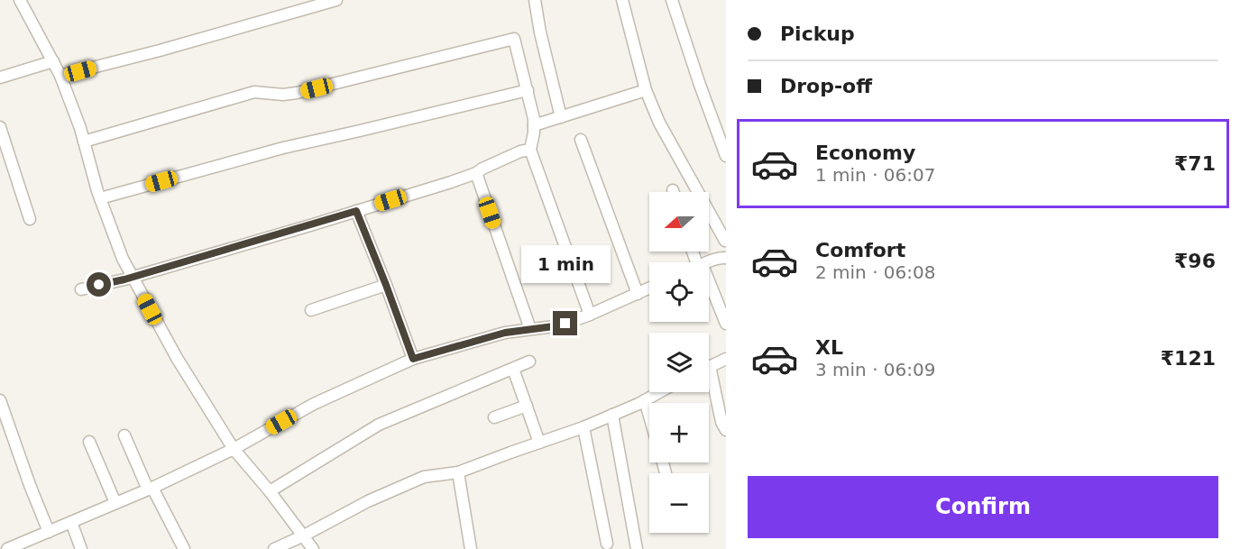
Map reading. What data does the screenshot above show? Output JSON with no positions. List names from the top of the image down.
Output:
{
  "north": "left",
  "page": {
    "banner": ["Pickup", "Drop-off"],
    "list": [
      {
        "name": "Economy",
        "note": "1 min · 06:07",
        "value": "₹71"
      },
      {
        "name": "Comfort",
        "note": "2 min · 06:08",
        "value": "₹96"
      },
      {
        "name": "XL",
        "note": "3 min · 06:09",
        "value": "₹121"
      }
    ],
    "map_buttons": ["+", "−"],
    "bubble": "1 min",
    "buttons": "Confirm"
  }
}
